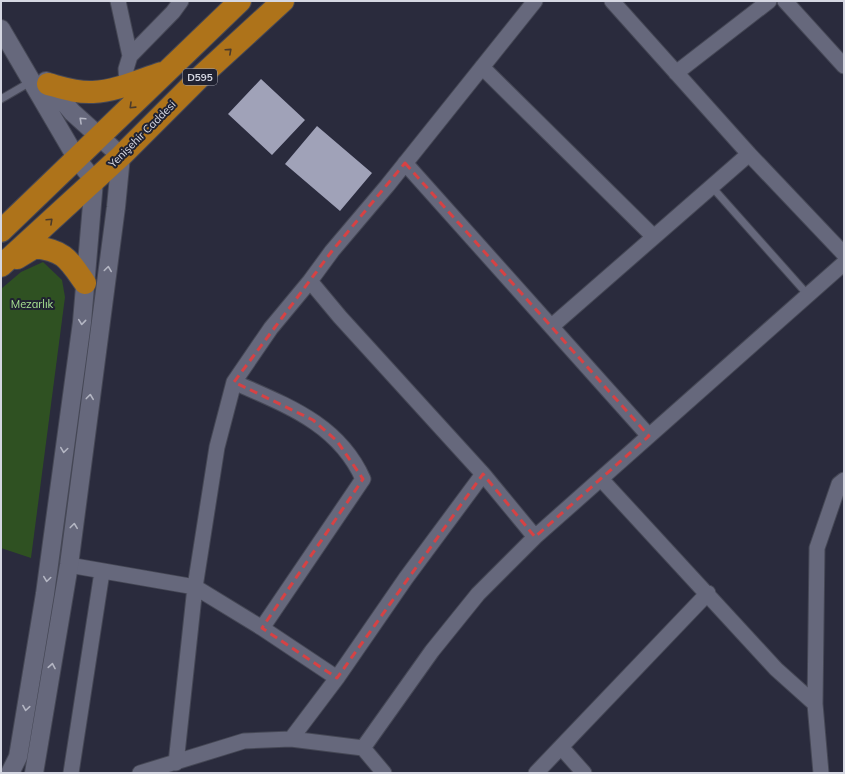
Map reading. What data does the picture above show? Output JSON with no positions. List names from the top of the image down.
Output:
{
  "streets": {
    "highway": ["D595", "Yenişehir Caddesi"]
  },
  "parks": ["Mezarlık"]
}
